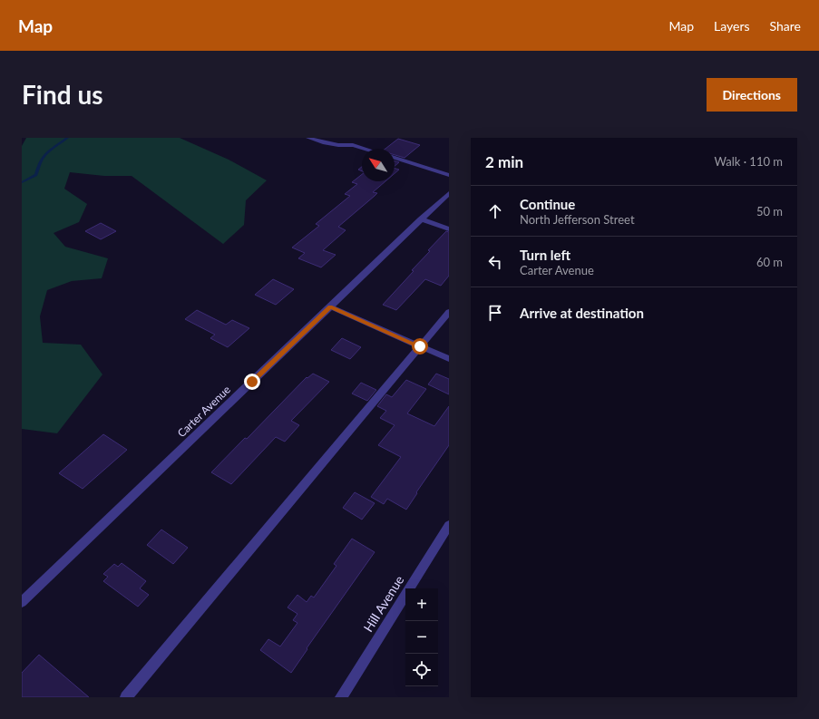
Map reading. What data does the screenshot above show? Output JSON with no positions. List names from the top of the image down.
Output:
{
  "streets": {
    "street": ["Carter Avenue", "Hill Avenue"]
  },
  "north": "top left",
  "page": {
    "header": "Map",
    "nav": ["Map", "Layers", "Share"],
    "buttons": "Directions",
    "title": "Find us",
    "heading": ["2 min", "Walk · 110 m"],
    "list": [
      ["Continue", "North Jefferson Street", "50 m"],
      ["Turn left", "Carter Avenue", "60 m"],
      "Arrive at destination"
    ],
    "map_buttons": ["+", "−"]
  }
}
